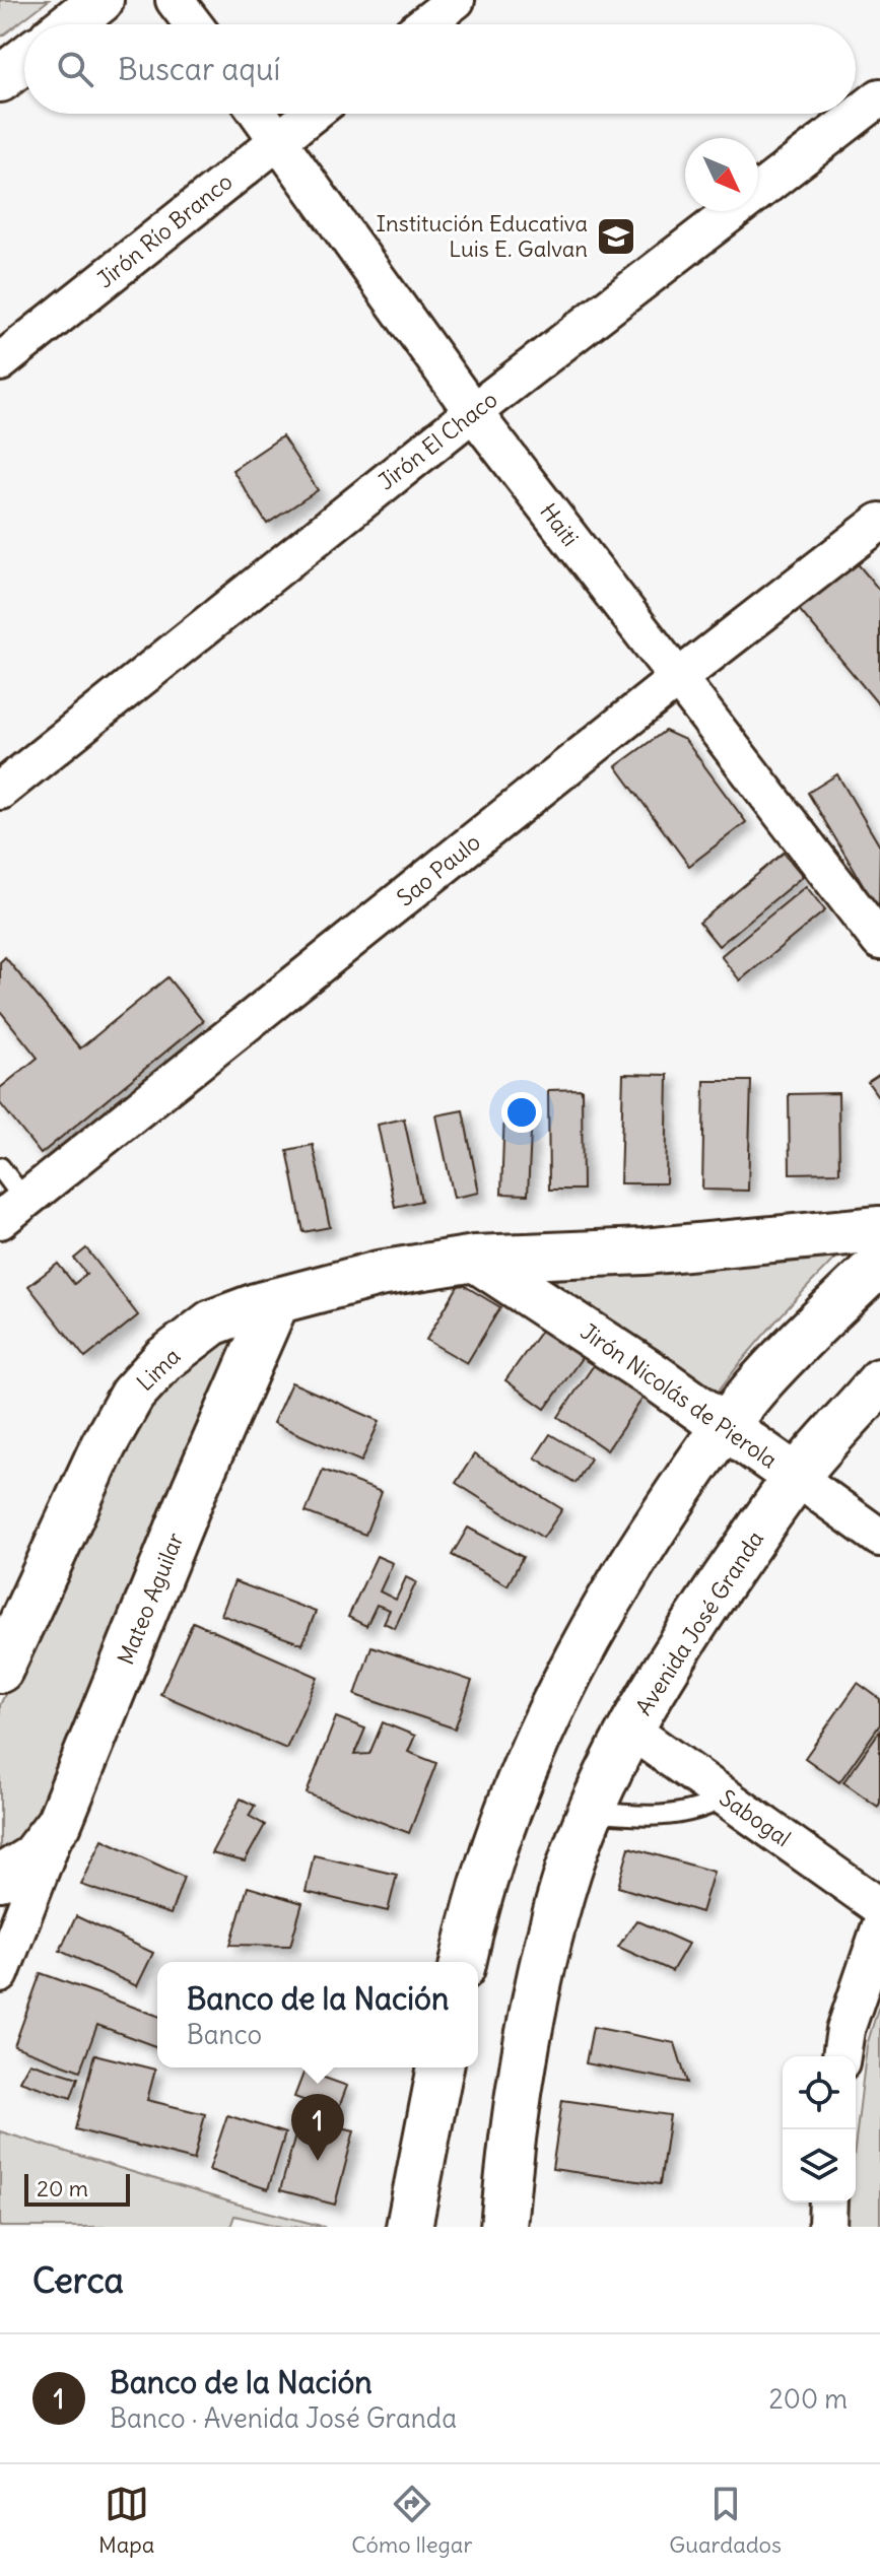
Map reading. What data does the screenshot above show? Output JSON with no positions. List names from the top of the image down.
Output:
{
  "streets": {
    "main road": [
      "Lima",
      "Jirón Nicolás de Pierola",
      "Mateo Aguilar",
      "Avenida José Granda"
    ],
    "street": [
      "Jirón Río Branco",
      "Jirón El Chaco",
      "Haiti",
      "Sao Paulo",
      "Sabogal"
    ]
  },
  "crossings": [
    ["Jirón Río Branco", "Haiti"],
    ["Jirón El Chaco", "Haiti"],
    ["Haiti", "Sao Paulo"],
    ["Lima", "Jirón Nicolás de Pierola"],
    ["Lima", "Mateo Aguilar"],
    ["Jirón Nicolás de Pierola", "Avenida José Granda"],
    ["Avenida José Granda", "Sabogal"]
  ],
  "places": {
    "school or university": ["Institución Educativa Luis E. Galvan"]
  },
  "scale_bar": "20 m",
  "north": "bottom right",
  "page": {
    "search": "Buscar aquí",
    "popup": ["Banco de la Nación", "Banco"],
    "pins": "1",
    "scale": "20 m",
    "heading": "Cerca",
    "list": [
      {
        "mark": "1",
        "name": "Banco de la Nación",
        "note": "Banco · Avenida José Granda",
        "value": "200 m"
      }
    ],
    "nav": ["Mapa", "Cómo llegar", "Guardados"]
  }
}
